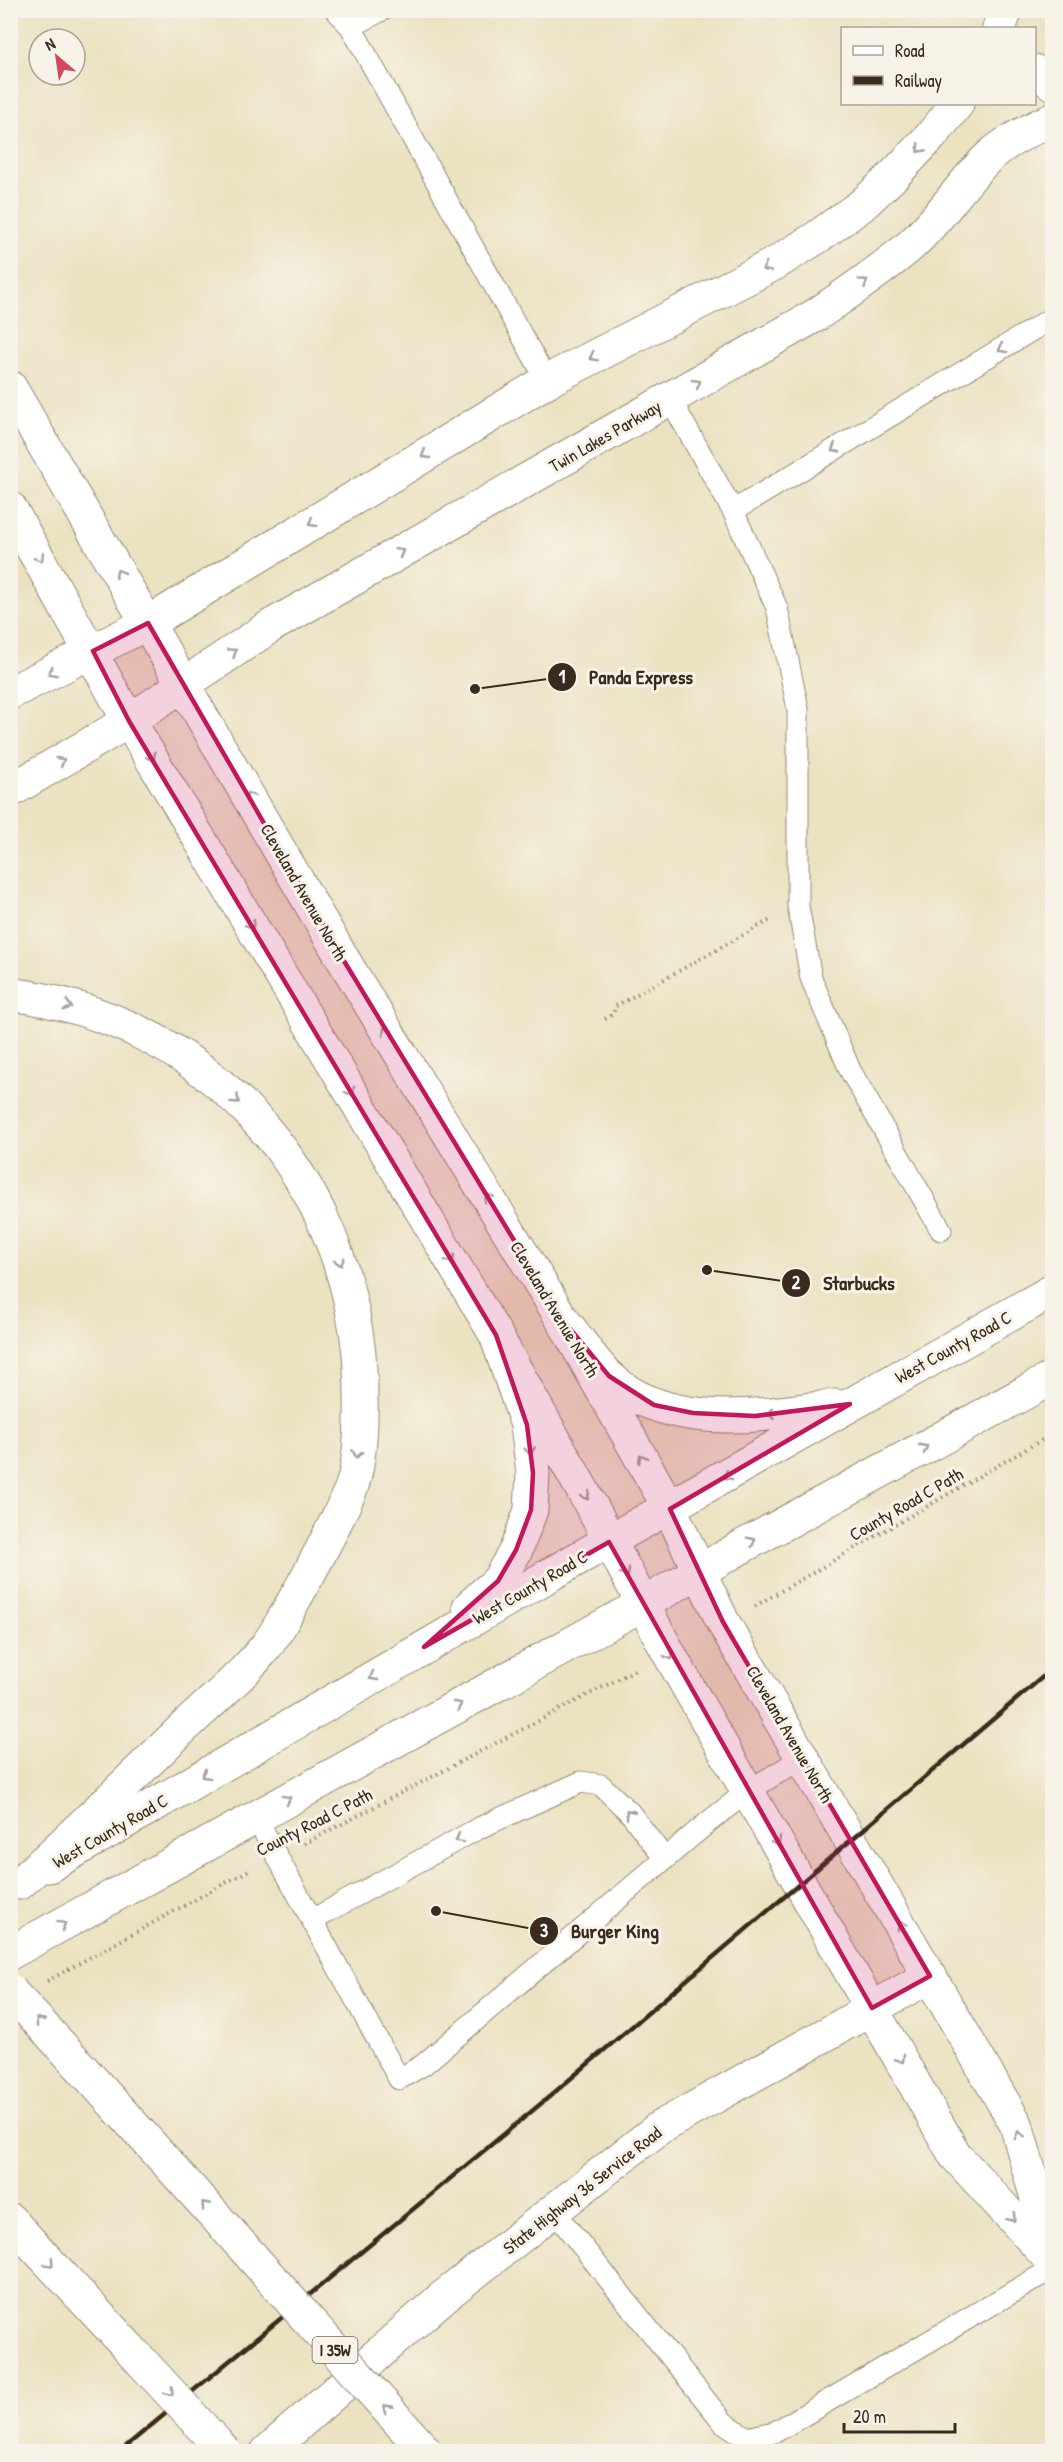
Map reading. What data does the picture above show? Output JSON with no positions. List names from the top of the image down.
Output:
{
  "streets": {
    "main road": [
      "Twin Lakes Parkway",
      "Cleveland Avenue North",
      "West County Road C",
      "State Highway 36 Service Road",
      "I 35W"
    ],
    "path": ["County Road C Path"]
  },
  "crossings": [
    ["Twin Lakes Parkway", "Cleveland Avenue North"],
    ["Cleveland Avenue North", "West County Road C"],
    ["Cleveland Avenue North", "State Highway 36 Service Road"],
    ["County Road C Path", "I 35W"]
  ],
  "places": ["Panda Express", "Starbucks", "Burger King"],
  "legend": ["Road", "Railway"],
  "scale_bar": "20 m",
  "north": "top left"
}
